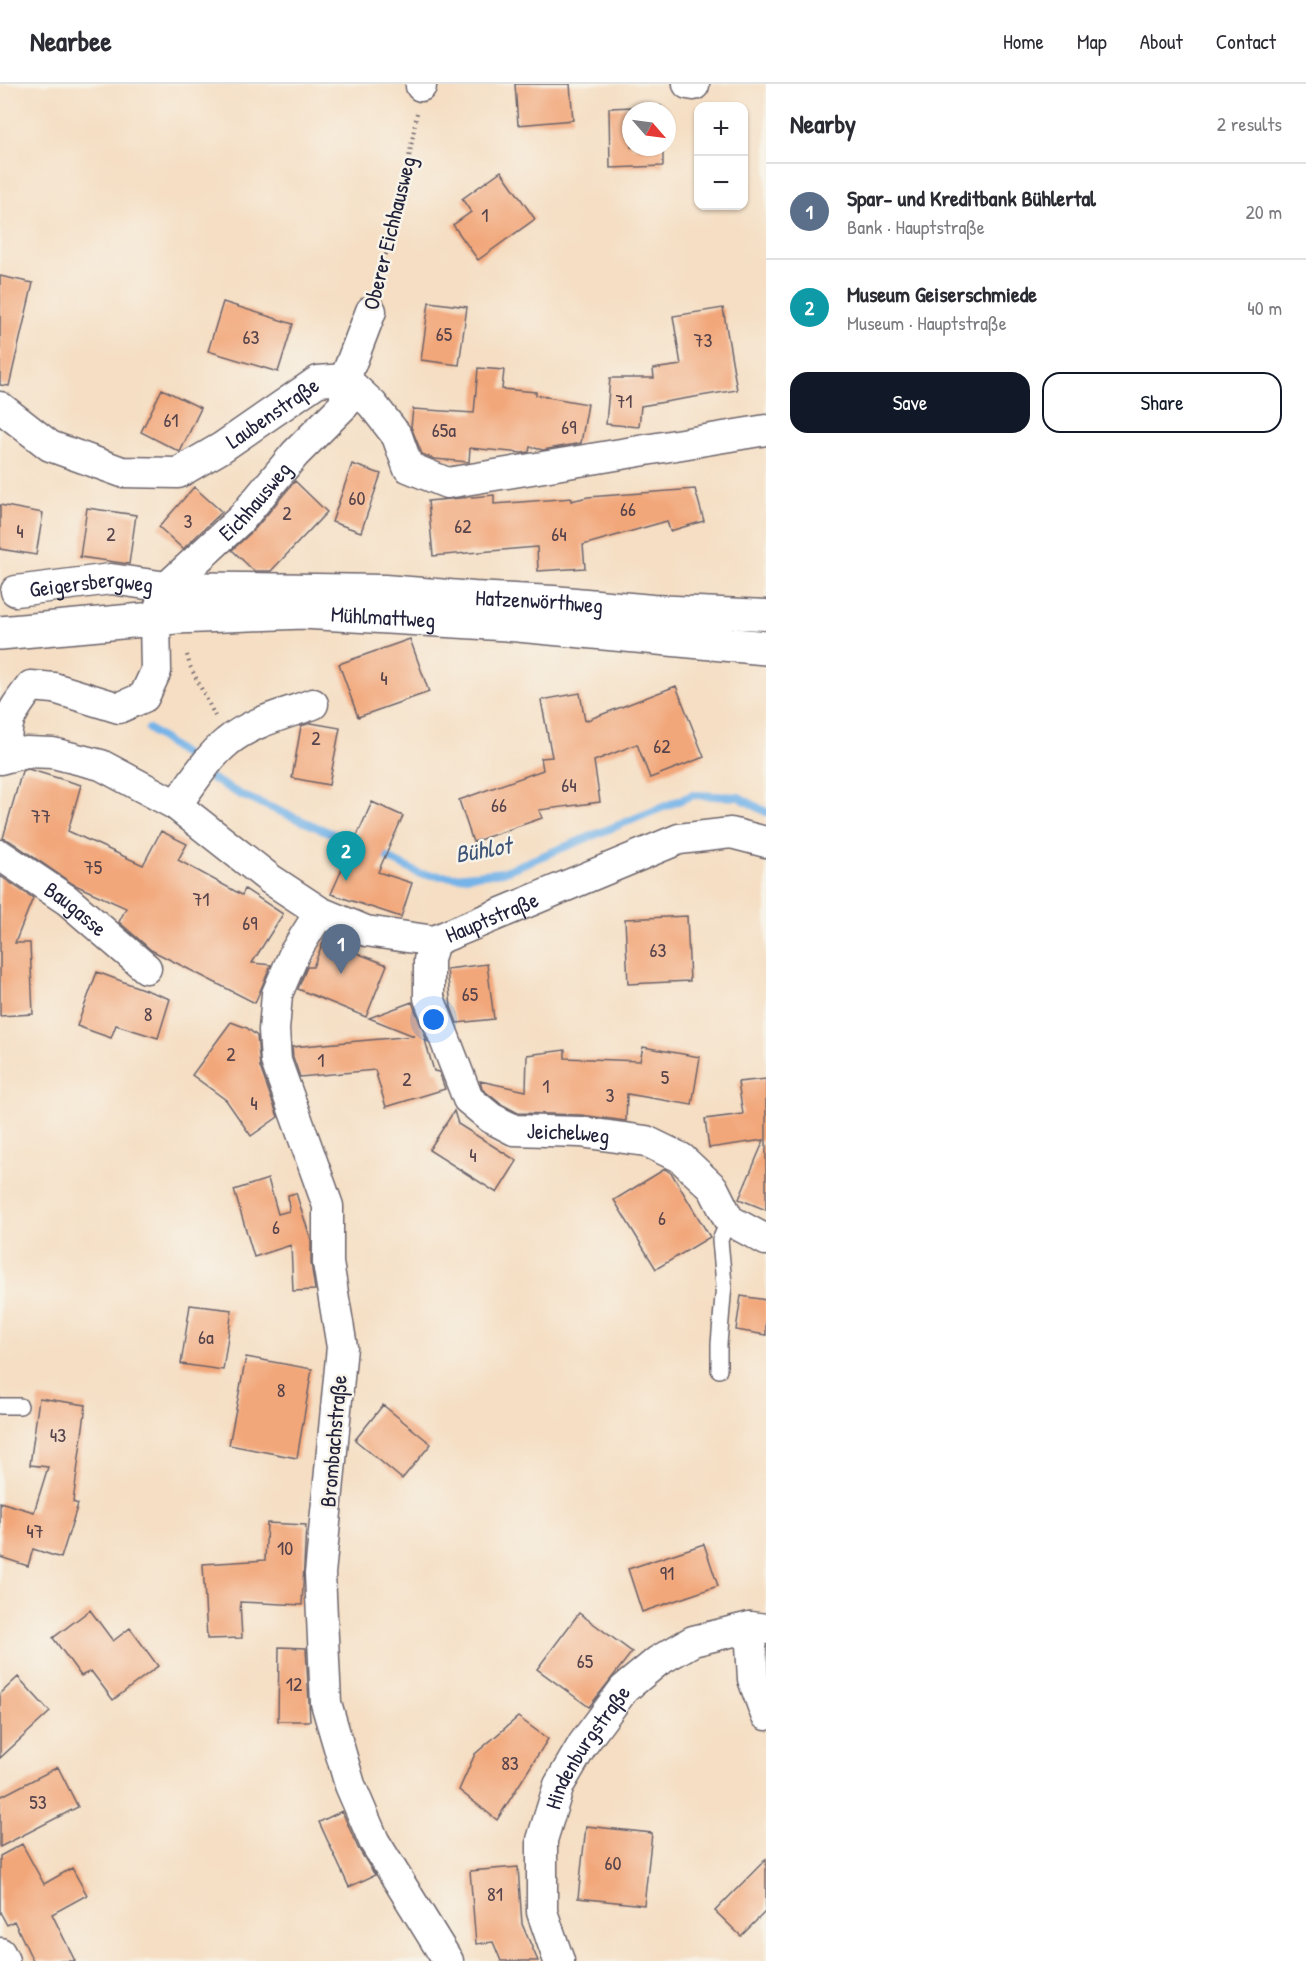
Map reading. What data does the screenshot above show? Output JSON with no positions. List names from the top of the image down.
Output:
{
  "streets": {
    "main road": ["Mühlmattweg"],
    "street": [
      "Oberer Eichhausweg",
      "Laubenstraße",
      "Eichhausweg",
      "Geigersbergweg",
      "Hatzenwörthweg",
      "Baugasse",
      "Hauptstraße",
      "Jeichelweg",
      "Brombachstraße",
      "Hindenburgstraße"
    ]
  },
  "crossings": [
    ["Oberer Eichhausweg", "Laubenstraße"],
    ["Oberer Eichhausweg", "Eichhausweg"],
    ["Laubenstraße", "Eichhausweg"],
    ["Eichhausweg", "Geigersbergweg"],
    ["Eichhausweg", "Hatzenwörthweg"],
    ["Eichhausweg", "Mühlmattweg"],
    ["Eichhausweg", "Hauptstraße"],
    ["Geigersbergweg", "Hatzenwörthweg"],
    ["Geigersbergweg", "Mühlmattweg"],
    ["Geigersbergweg", "Hauptstraße"],
    ["Hatzenwörthweg", "Mühlmattweg"],
    ["Hatzenwörthweg", "Hauptstraße"],
    ["Mühlmattweg", "Hauptstraße"],
    ["Hauptstraße", "Jeichelweg"],
    ["Hauptstraße", "Brombachstraße"]
  ],
  "water": ["Bühlot"],
  "house_numbers": [
    "1",
    "65",
    "63",
    "73",
    "71",
    "61",
    "69",
    "65a",
    "60",
    "66",
    "2",
    "3",
    "62",
    "4",
    "2",
    "64",
    "4",
    "2",
    "62",
    "64",
    "66",
    "77",
    "75",
    "71",
    "69",
    "63",
    "65",
    "8",
    "2",
    "1",
    "5",
    "2",
    "1",
    "3",
    "4",
    "4",
    "6",
    "6",
    "6a",
    "8",
    "43",
    "47",
    "10",
    "91",
    "65",
    "12",
    "83",
    "53",
    "60",
    "81"
  ],
  "north": "bottom right",
  "page": {
    "header": "Nearbee",
    "nav": [
      "Home",
      "Map",
      "About",
      "Contact"
    ],
    "heading": ["Nearby", "2 results"],
    "map_buttons": ["+", "−"],
    "list": [
      {
        "mark": "1",
        "name": "Spar- und Kreditbank Bühlertal",
        "note": "Bank · Hauptstraße",
        "value": "20 m"
      },
      {
        "mark": "2",
        "name": "Museum Geiserschmiede",
        "note": "Museum · Hauptstraße",
        "value": "40 m"
      }
    ],
    "buttons": ["Save", "Share"],
    "pins": ["2", "1"]
  }
}
